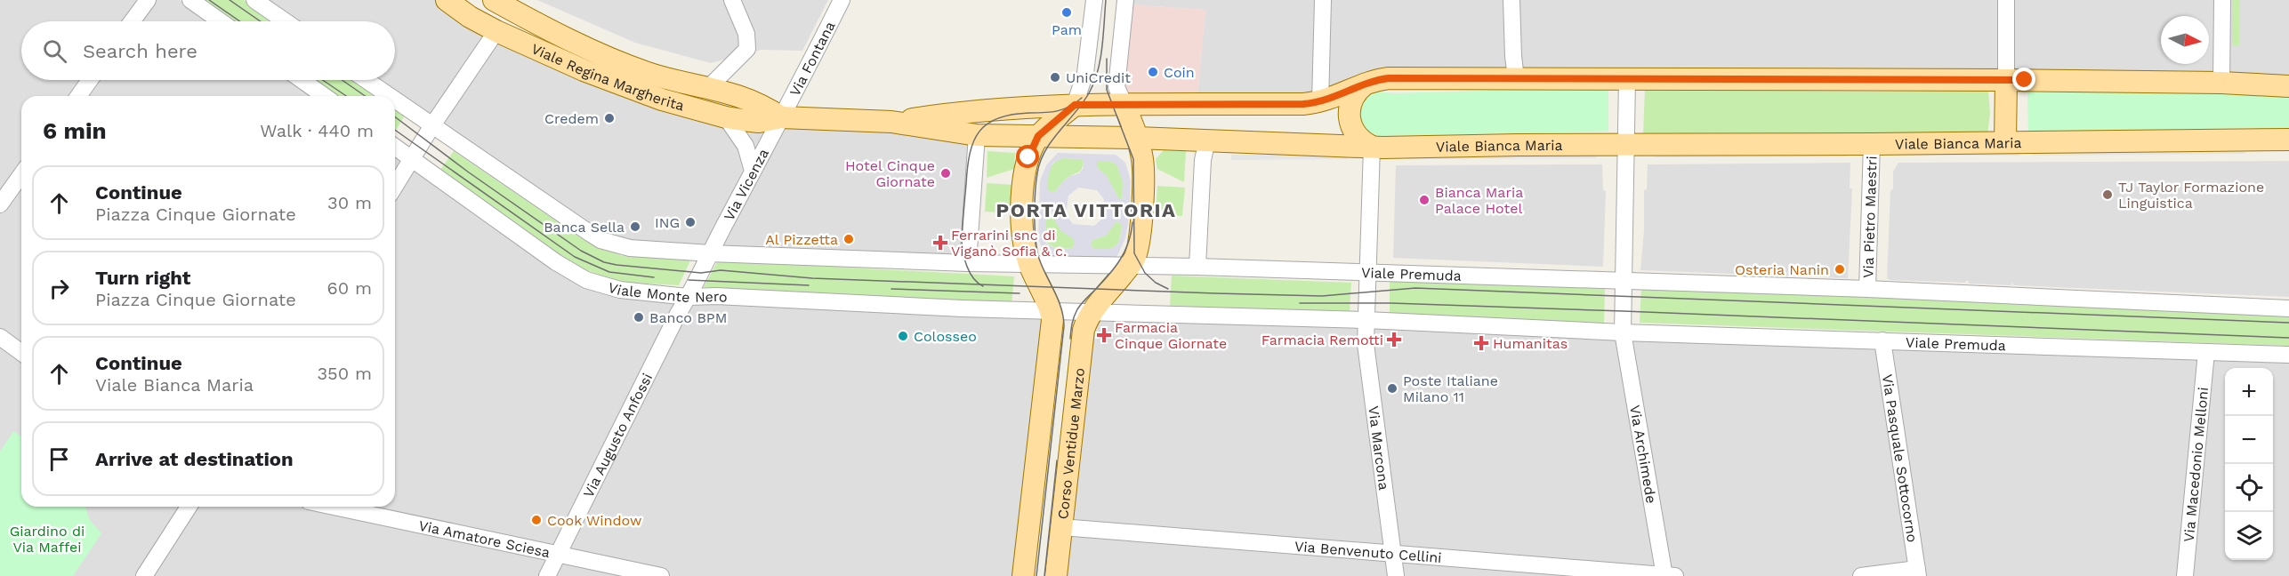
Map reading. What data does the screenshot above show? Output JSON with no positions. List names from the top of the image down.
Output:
{
  "streets": {
    "main road": ["Viale Regina Margherita", "Viale Bianca Maria", "Corso Ventidue Marzo"],
    "street": [
      "Via Fontana",
      "Via Vicenza",
      "Via Pietro Maestri",
      "Viale Premuda",
      "Viale Monte Nero",
      "Via Augusto Anfossi",
      "Via Marcona",
      "Via Archimede",
      "Via Pasquale Sottocorno",
      "Via Macedonio Melloni",
      "Via Amatore Sciesa",
      "Via Benvenuto Cellini"
    ]
  },
  "crossings": [
    ["Via Fontana", "Viale Regina Margherita"],
    ["Via Fontana", "Via Vicenza"],
    ["Viale Regina Margherita", "Viale Bianca Maria"],
    ["Viale Regina Margherita", "Via Vicenza"],
    ["Viale Bianca Maria", "Via Pietro Maestri"],
    ["Viale Bianca Maria", "Corso Ventidue Marzo"],
    ["Viale Bianca Maria", "Via Marcona"],
    ["Via Vicenza", "Viale Monte Nero"],
    ["Via Vicenza", "Via Augusto Anfossi"],
    ["Via Pietro Maestri", "Viale Premuda"],
    ["Viale Premuda", "Viale Monte Nero"],
    ["Viale Premuda", "Corso Ventidue Marzo"],
    ["Viale Premuda", "Via Marcona"],
    ["Viale Premuda", "Via Archimede"],
    ["Viale Premuda", "Via Pasquale Sottocorno"],
    ["Viale Premuda", "Via Macedonio Melloni"],
    ["Viale Monte Nero", "Via Augusto Anfossi"],
    ["Viale Monte Nero", "Corso Ventidue Marzo"],
    ["Via Augusto Anfossi", "Via Amatore Sciesa"],
    ["Corso Ventidue Marzo", "Via Benvenuto Cellini"],
    ["Via Marcona", "Via Benvenuto Cellini"],
    ["Via Archimede", "Via Benvenuto Cellini"]
  ],
  "districts": ["PORTA VITTORIA"],
  "parks": ["Giardino di Via Maffei"],
  "places": {
    "other": [
      "Pam",
      "Coin",
      "UniCredit",
      "Credem",
      "Hotel Cinque Giornate",
      "TJ Taylor Formazione Linguistica",
      "Bianca Maria Palace Hotel",
      "ING",
      "Banca Sella",
      "Al Pizzetta",
      "Osteria Nanin",
      "Banco BPM",
      "Colosseo",
      "Poste Italiane Milano 11",
      "Cook Window"
    ],
    "health": [
      "Ferrarini snc di Viganò Sofia & c.",
      "Farmacia Cinque Giornate",
      "Farmacia Remotti",
      "Humanitas"
    ]
  },
  "north": "right",
  "page": {
    "search": "Search here",
    "heading": ["6 min", "Walk · 440 m"],
    "list": [
      ["Continue", "Piazza Cinque Giornate", "30 m"],
      ["Turn right", "Piazza Cinque Giornate", "60 m"],
      ["Continue", "Viale Bianca Maria", "350 m"],
      "Arrive at destination"
    ],
    "map_buttons": ["+", "−"]
  }
}
